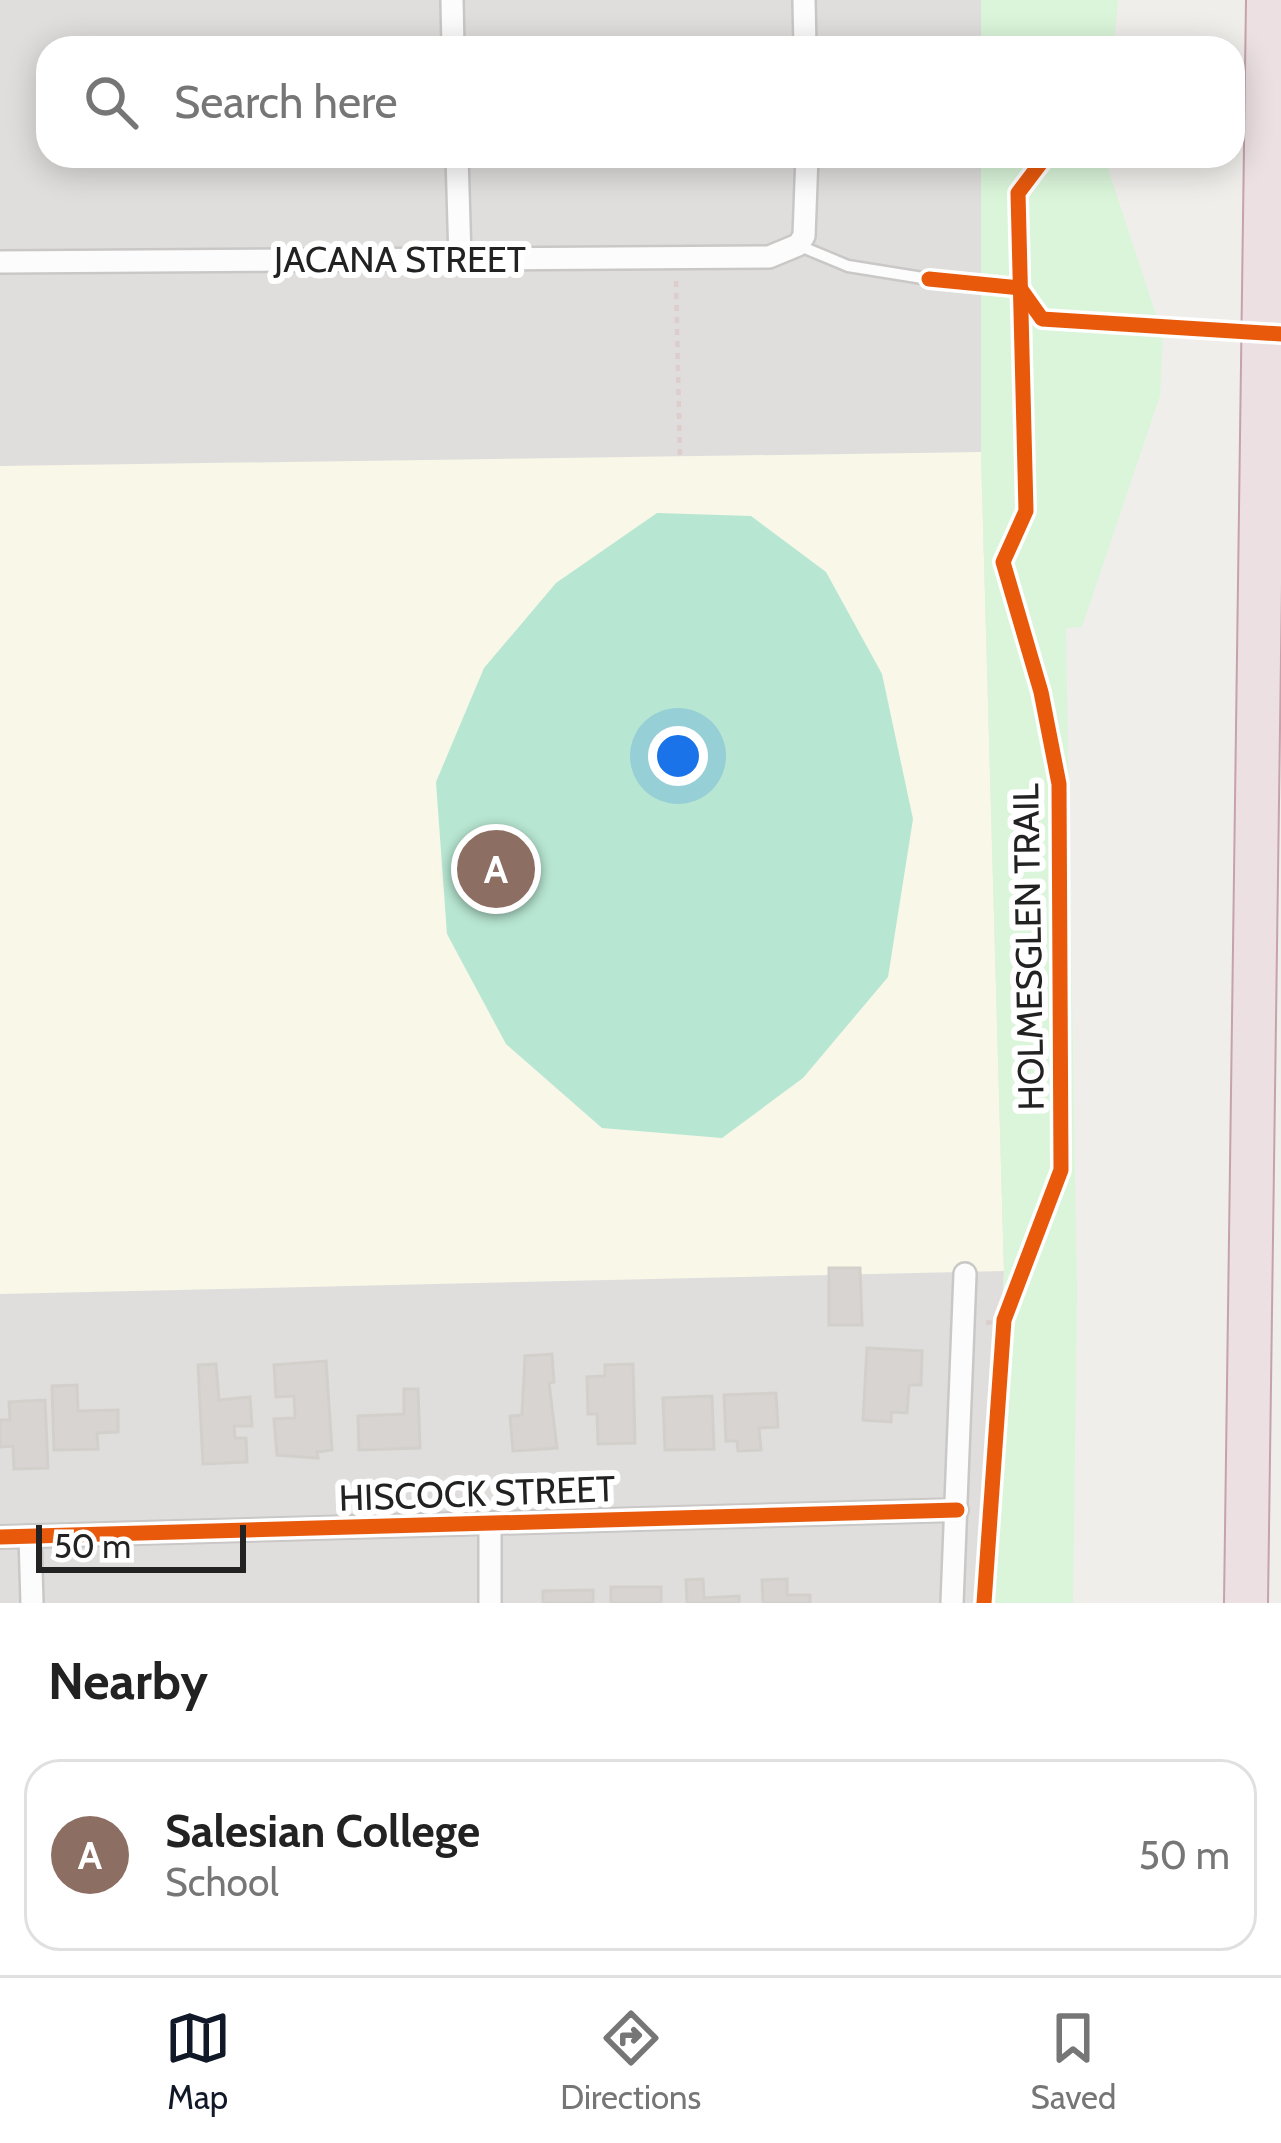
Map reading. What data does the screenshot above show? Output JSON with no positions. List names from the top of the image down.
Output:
{
  "streets": {
    "street": ["JACANA STREET", "HISCOCK STREET"],
    "cycle path": ["HOLMESGLEN TRAIL"]
  },
  "scale_bar": "50 m",
  "page": {
    "search": "Search here",
    "pins": "A",
    "scale": "50 m",
    "heading": "Nearby",
    "list": [
      {
        "mark": "A",
        "name": "Salesian College",
        "note": "School",
        "value": "50 m"
      }
    ],
    "nav": ["Map", "Directions", "Saved"]
  }
}
